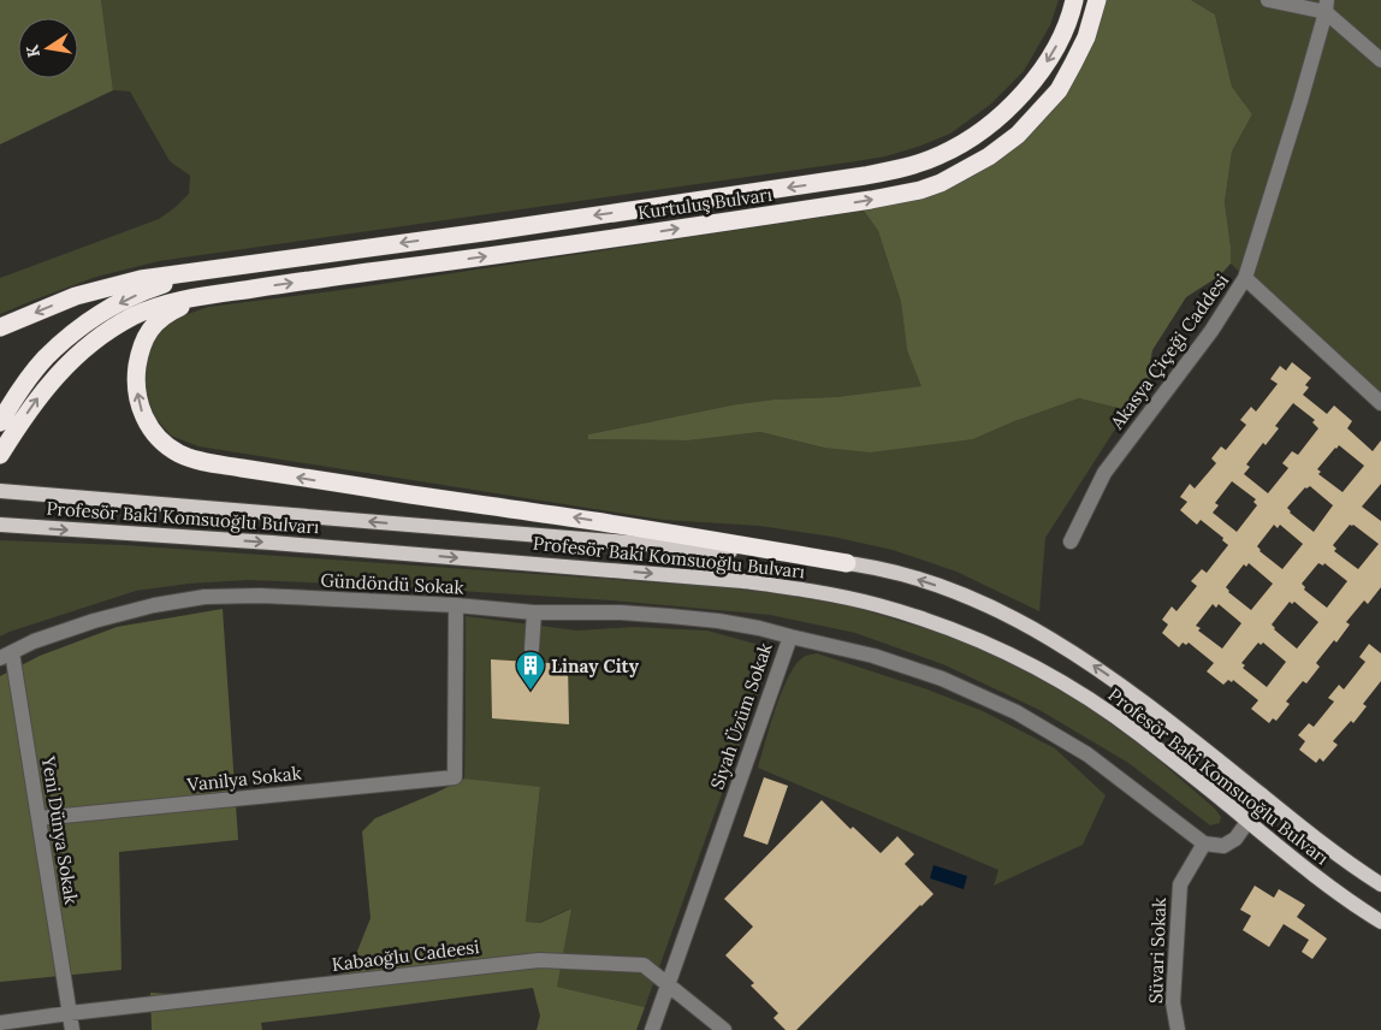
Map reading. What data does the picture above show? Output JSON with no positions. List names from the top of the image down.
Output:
{
  "streets": {
    "highway": ["Kurtuluş Bulvarı"],
    "main road": ["Profesör Baki Komsuoğlu Bulvarı"],
    "street": [
      "Akasya Çiçeği Caddesi",
      "Gündöndü Sokak",
      "Siyah Üzüm Sokak",
      "Vanilya Sokak",
      "Yeni Dünya Sokak",
      "Süvari Sokak",
      "Kabaoğlu Cadeesi"
    ]
  },
  "crossings": [
    ["Gündöndü Sokak", "Siyah Üzüm Sokak"],
    ["Gündöndü Sokak", "Vanilya Sokak"],
    ["Gündöndü Sokak", "Yeni Dünya Sokak"],
    ["Siyah Üzüm Sokak", "Süvari Sokak"],
    ["Siyah Üzüm Sokak", "Kabaoğlu Cadeesi"],
    ["Vanilya Sokak", "Yeni Dünya Sokak"],
    ["Yeni Dünya Sokak", "Kabaoğlu Cadeesi"]
  ],
  "places": {
    "building": ["Linay City"]
  },
  "north": "left"
}
